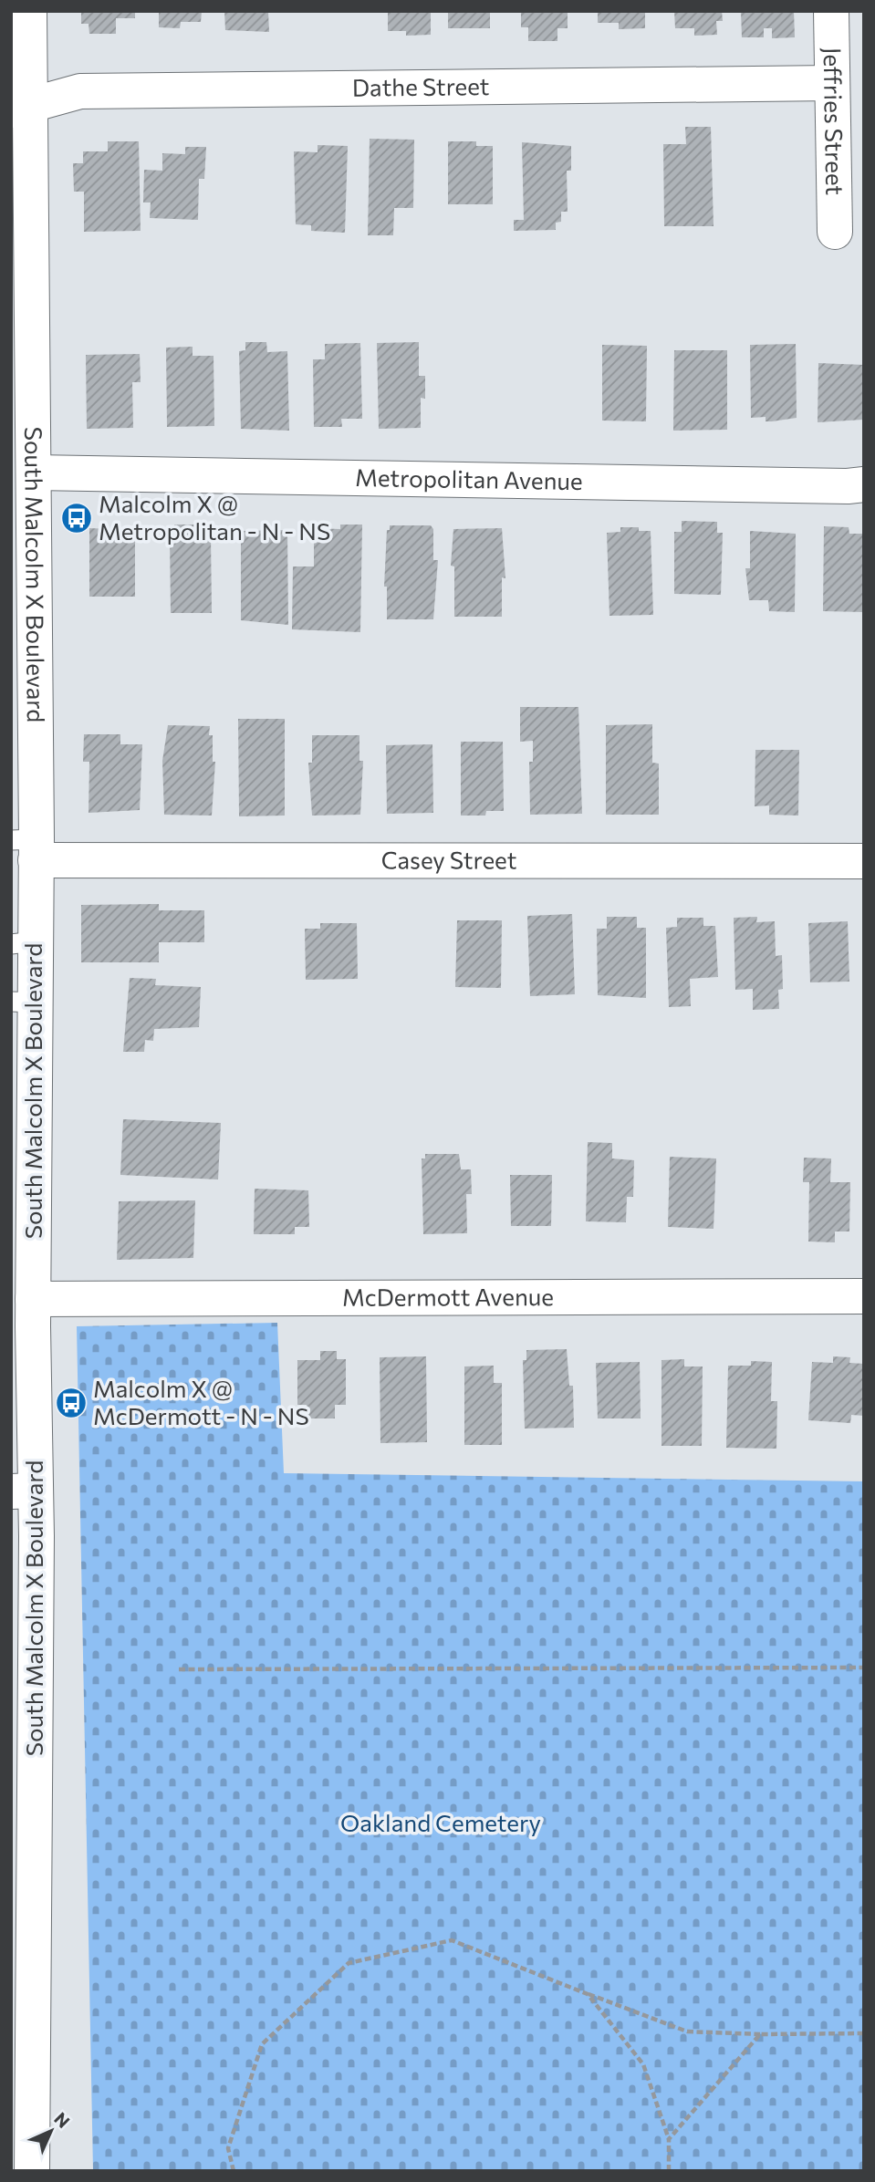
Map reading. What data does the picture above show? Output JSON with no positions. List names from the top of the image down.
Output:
{
  "streets": {
    "street": [
      "Dathe Street",
      "Jeffries Street",
      "Metropolitan Avenue",
      "South Malcolm X Boulevard",
      "Casey Street",
      "McDermott Avenue"
    ]
  },
  "crossings": [
    ["Dathe Street", "Jeffries Street"],
    ["Dathe Street", "South Malcolm X Boulevard"],
    ["Metropolitan Avenue", "South Malcolm X Boulevard"],
    ["South Malcolm X Boulevard", "Casey Street"],
    ["South Malcolm X Boulevard", "McDermott Avenue"]
  ],
  "parks": ["Oakland Cemetery"],
  "places": {
    "bus stop": ["Malcolm X @ Metropolitan - N - NS", "Malcolm X @ McDermott - N - NS"]
  },
  "north": "top right"
}
